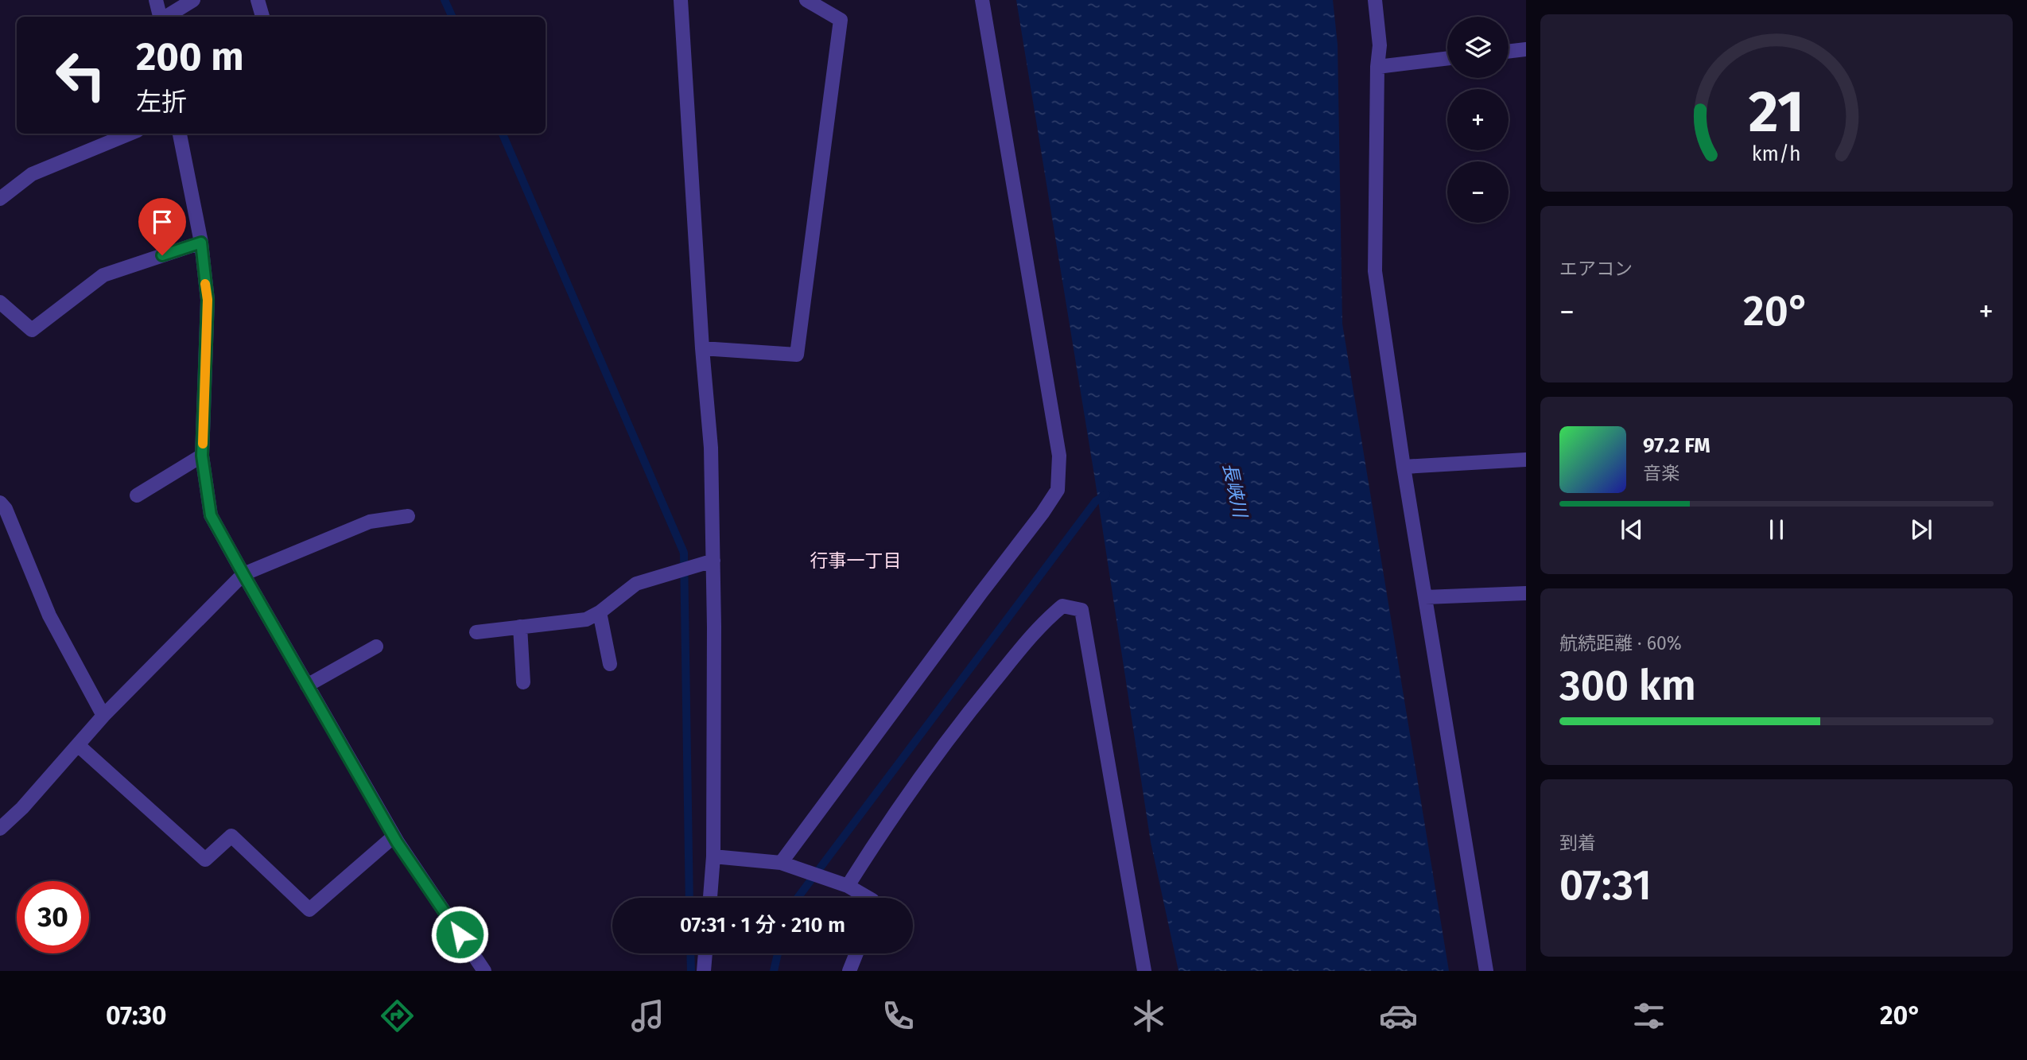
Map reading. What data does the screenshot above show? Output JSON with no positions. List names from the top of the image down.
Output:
{
  "districts": ["行事一丁目"],
  "water": ["長峡川"],
  "page": {
    "map_buttons": ["+", "−"],
    "turn": ["200 m", "左折"],
    "tile": [
      "エアコン",
      ["航続距離 · 60%", "300 km"],
      ["到着", "07:31"]
    ],
    "heat": ["−", "20°", "+"],
    "song": ["97.2 FM", "音楽"],
    "limit": "30",
    "trip": "07:31 · 1 分 · 210 m",
    "tabs": ["07:30", "20°"],
    "gauge": ["21", "km/h"]
  }
}
